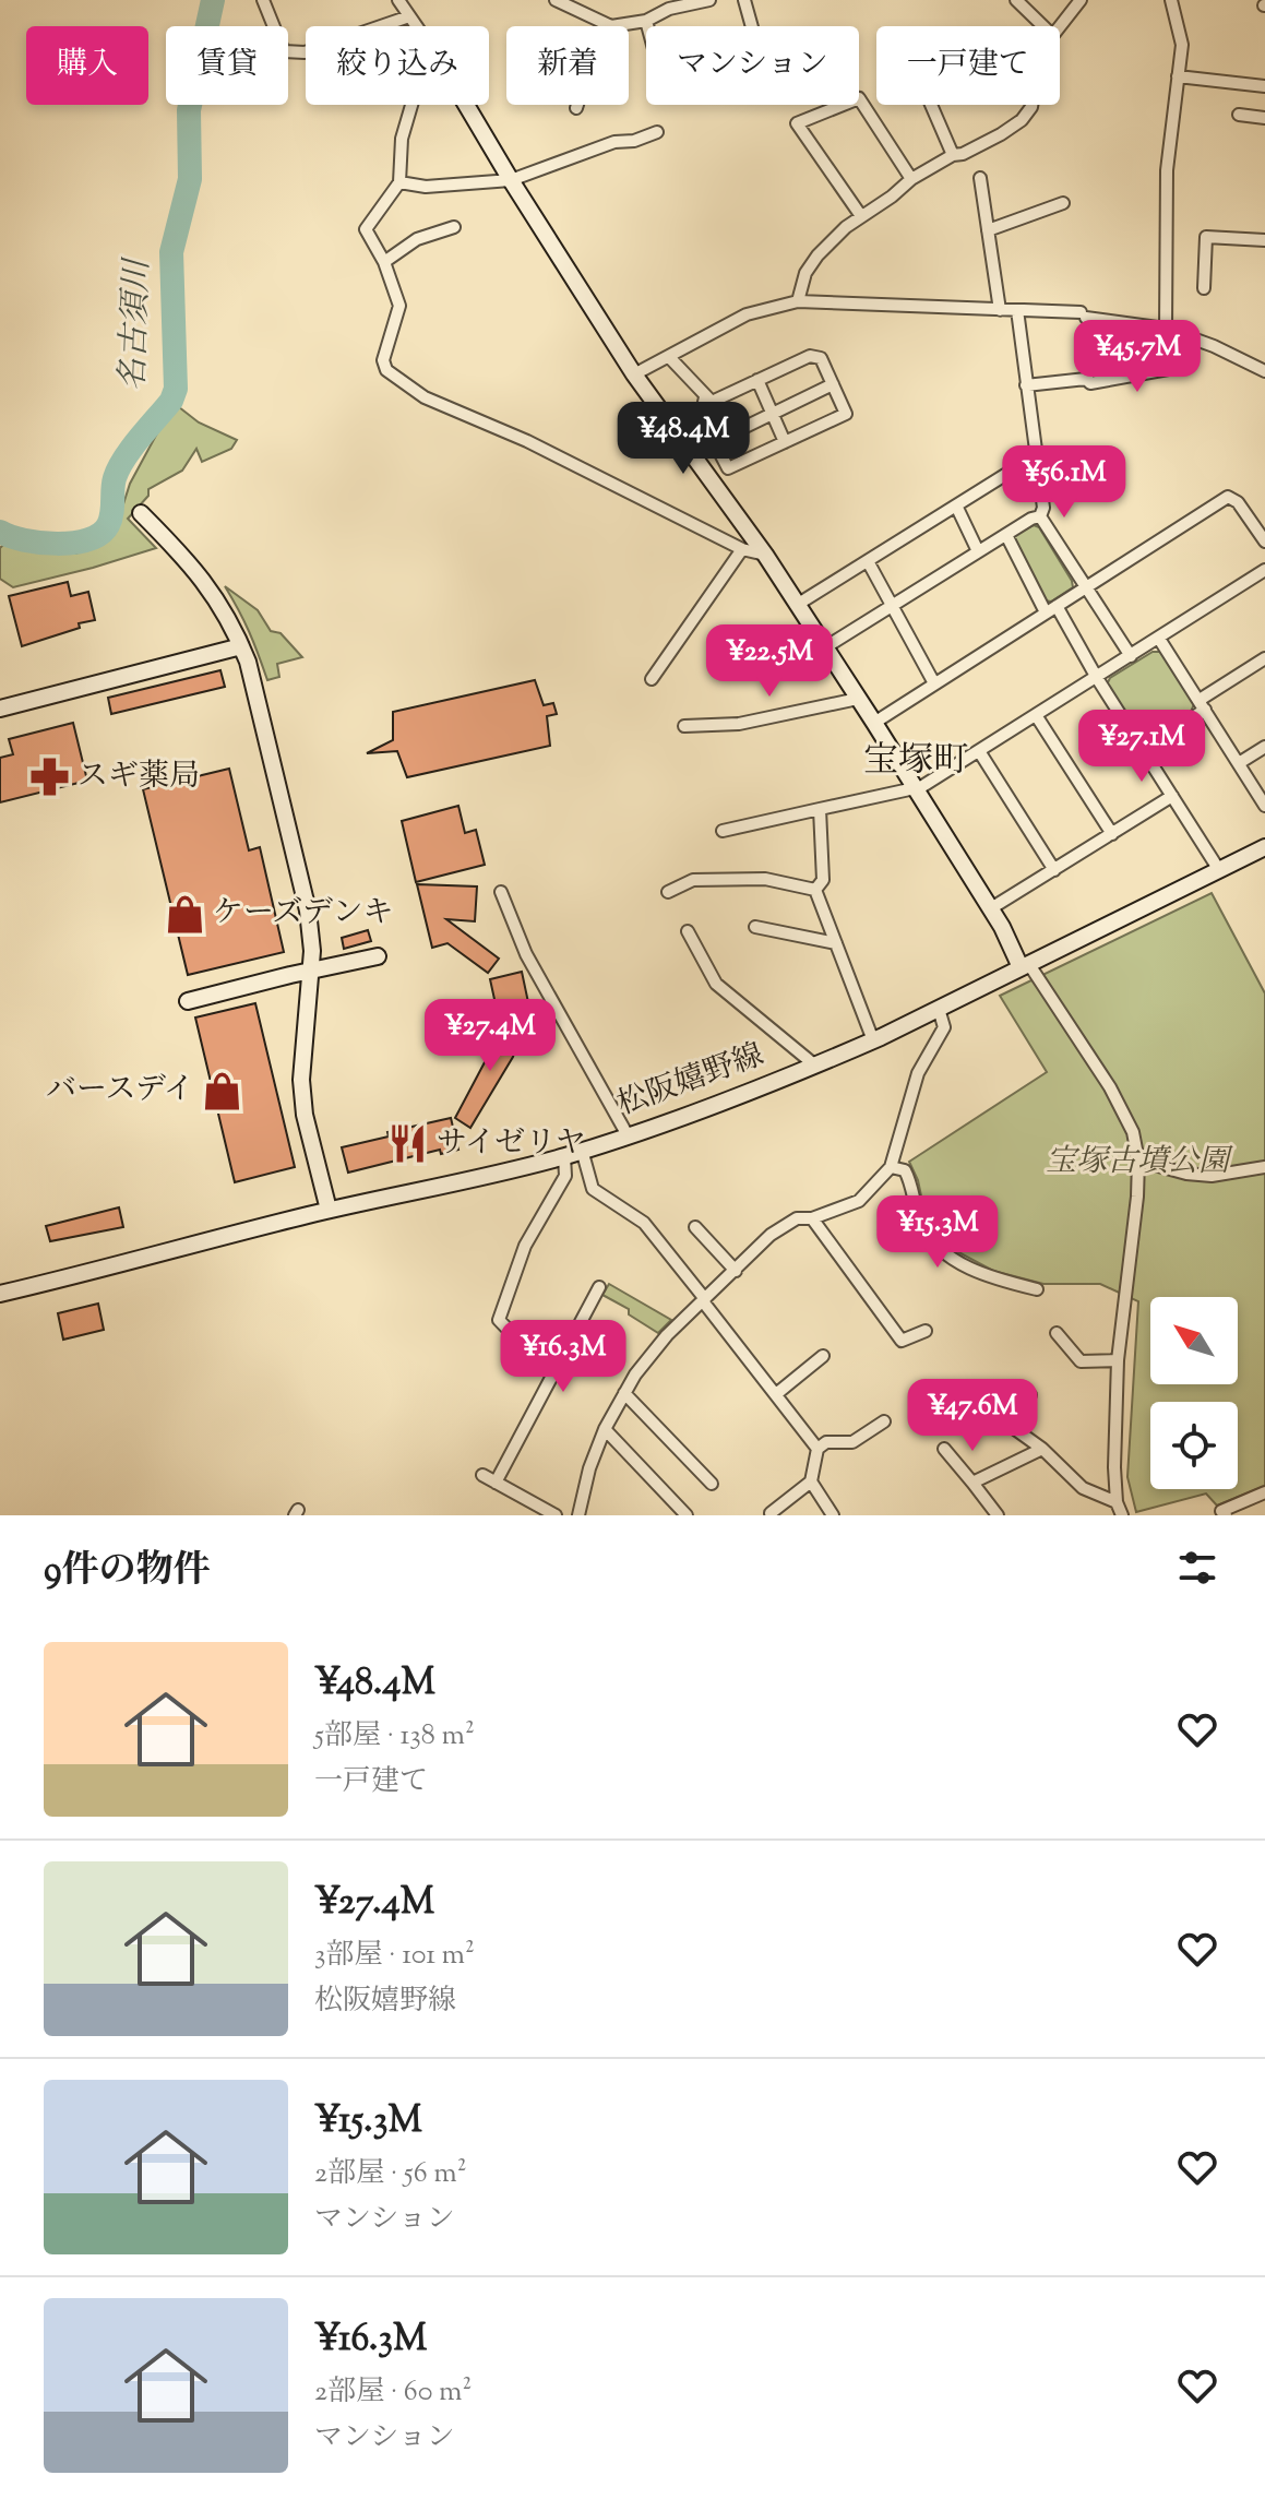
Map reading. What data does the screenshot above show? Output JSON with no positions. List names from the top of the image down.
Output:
{
  "streets": {
    "street": ["松阪嬉野線"]
  },
  "districts": ["宝塚町"],
  "water": ["名古須川"],
  "parks": ["宝塚古墳公園"],
  "places": {
    "pharmacy": ["スギ薬局"],
    "shop": ["ケーズデンキ", "バースデイ"],
    "restaurant": ["サイゼリヤ"]
  },
  "north": "top left",
  "page": {
    "chip": [
      "購入",
      "賃貸",
      "絞り込み",
      "新着",
      "マンション",
      "一戸建て"
    ],
    "price": [
      "¥45.7M",
      "¥48.4M",
      "¥56.1M",
      "¥22.5M",
      "¥27.1M",
      "¥27.4M",
      "¥15.3M",
      "¥16.3M",
      "¥47.6M"
    ],
    "heading": "9件の物件",
    "list": [
      {
        "name": "¥48.4M",
        "note": "5部屋 · 138 m² · 一戸建て"
      },
      {
        "name": "¥27.4M",
        "note": "3部屋 · 101 m² · 松阪嬉野線"
      },
      {
        "name": "¥15.3M",
        "note": "2部屋 · 56 m² · マンション"
      },
      {
        "name": "¥16.3M",
        "note": "2部屋 · 60 m² · マンション"
      }
    ]
  }
}
